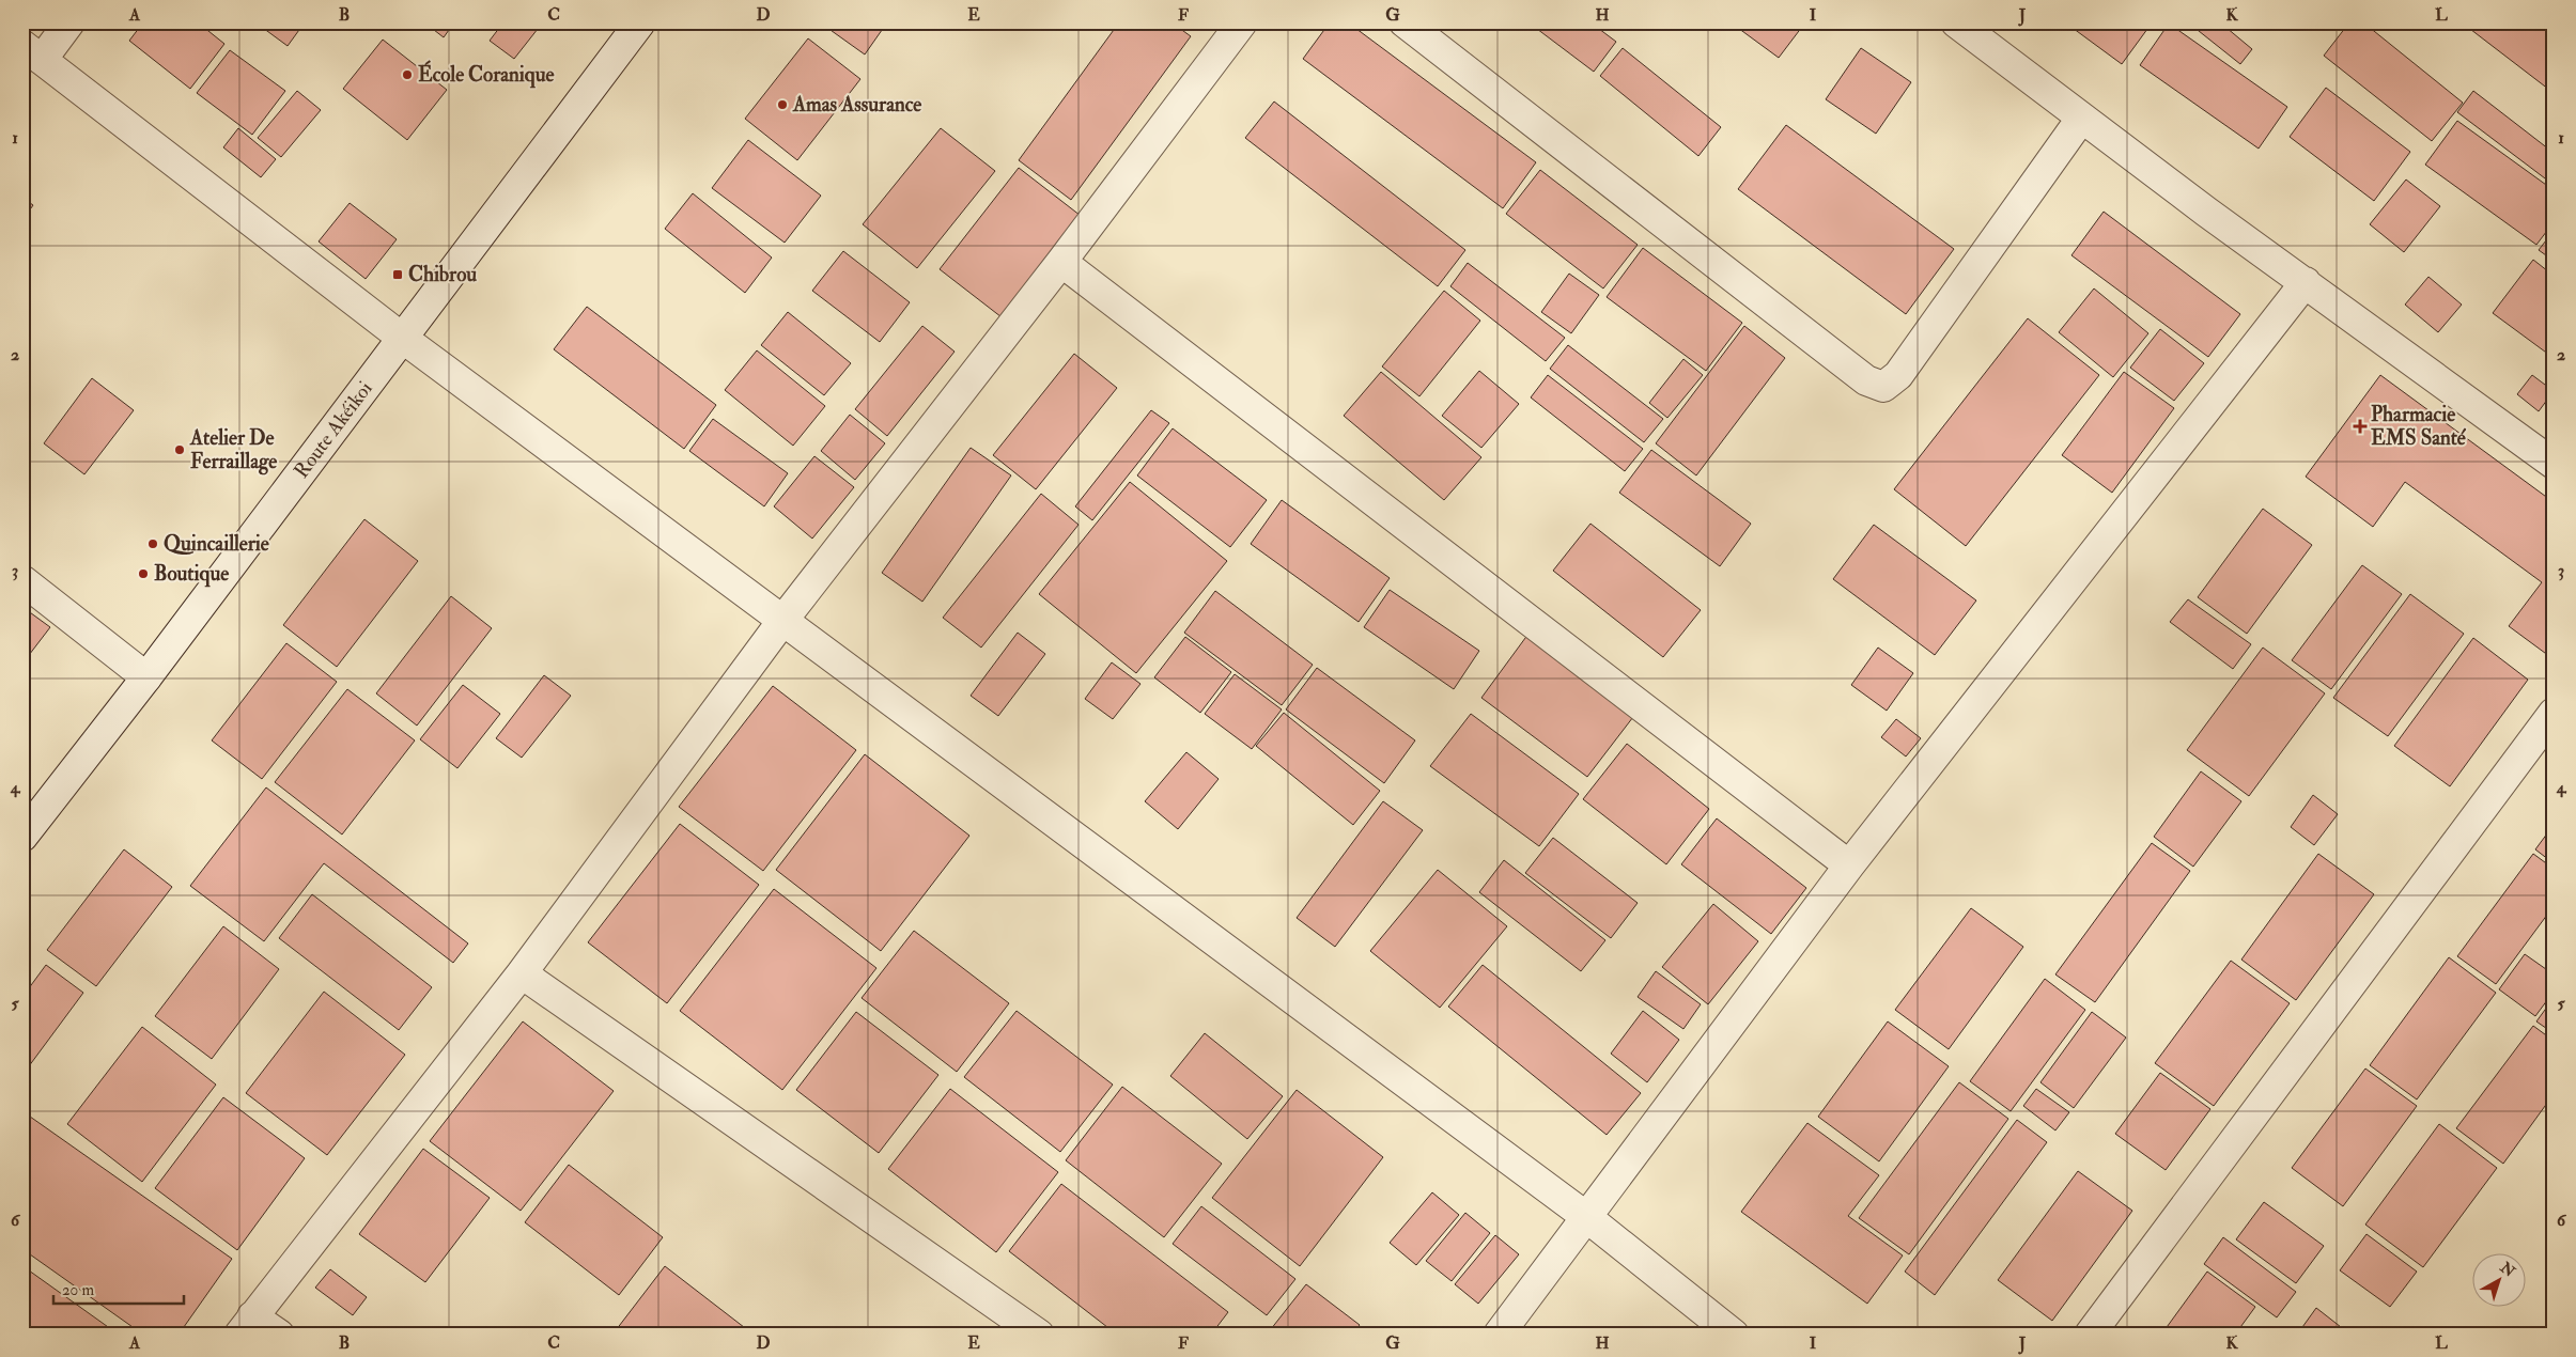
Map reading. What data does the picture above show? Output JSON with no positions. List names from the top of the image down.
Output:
{
  "streets": {
    "street": ["Route Akéikoi"]
  },
  "places": {
    "other": [
      "École Coranique",
      "Amas Assurance",
      "Atelier De Ferraillage",
      "Quincaillerie",
      "Boutique"
    ],
    "transit": ["Chibrou"],
    "health": ["Pharmacie EMS Santé"]
  },
  "scale_bar": "20 m",
  "north": "top right",
  "grid": {
    "columns": [
      "A",
      "B",
      "C",
      "D",
      "E",
      "F",
      "G",
      "H",
      "I",
      "J",
      "K",
      "L"
    ],
    "rows": [
      "1",
      "2",
      "3",
      "4",
      "5",
      "6"
    ]
  }
}
